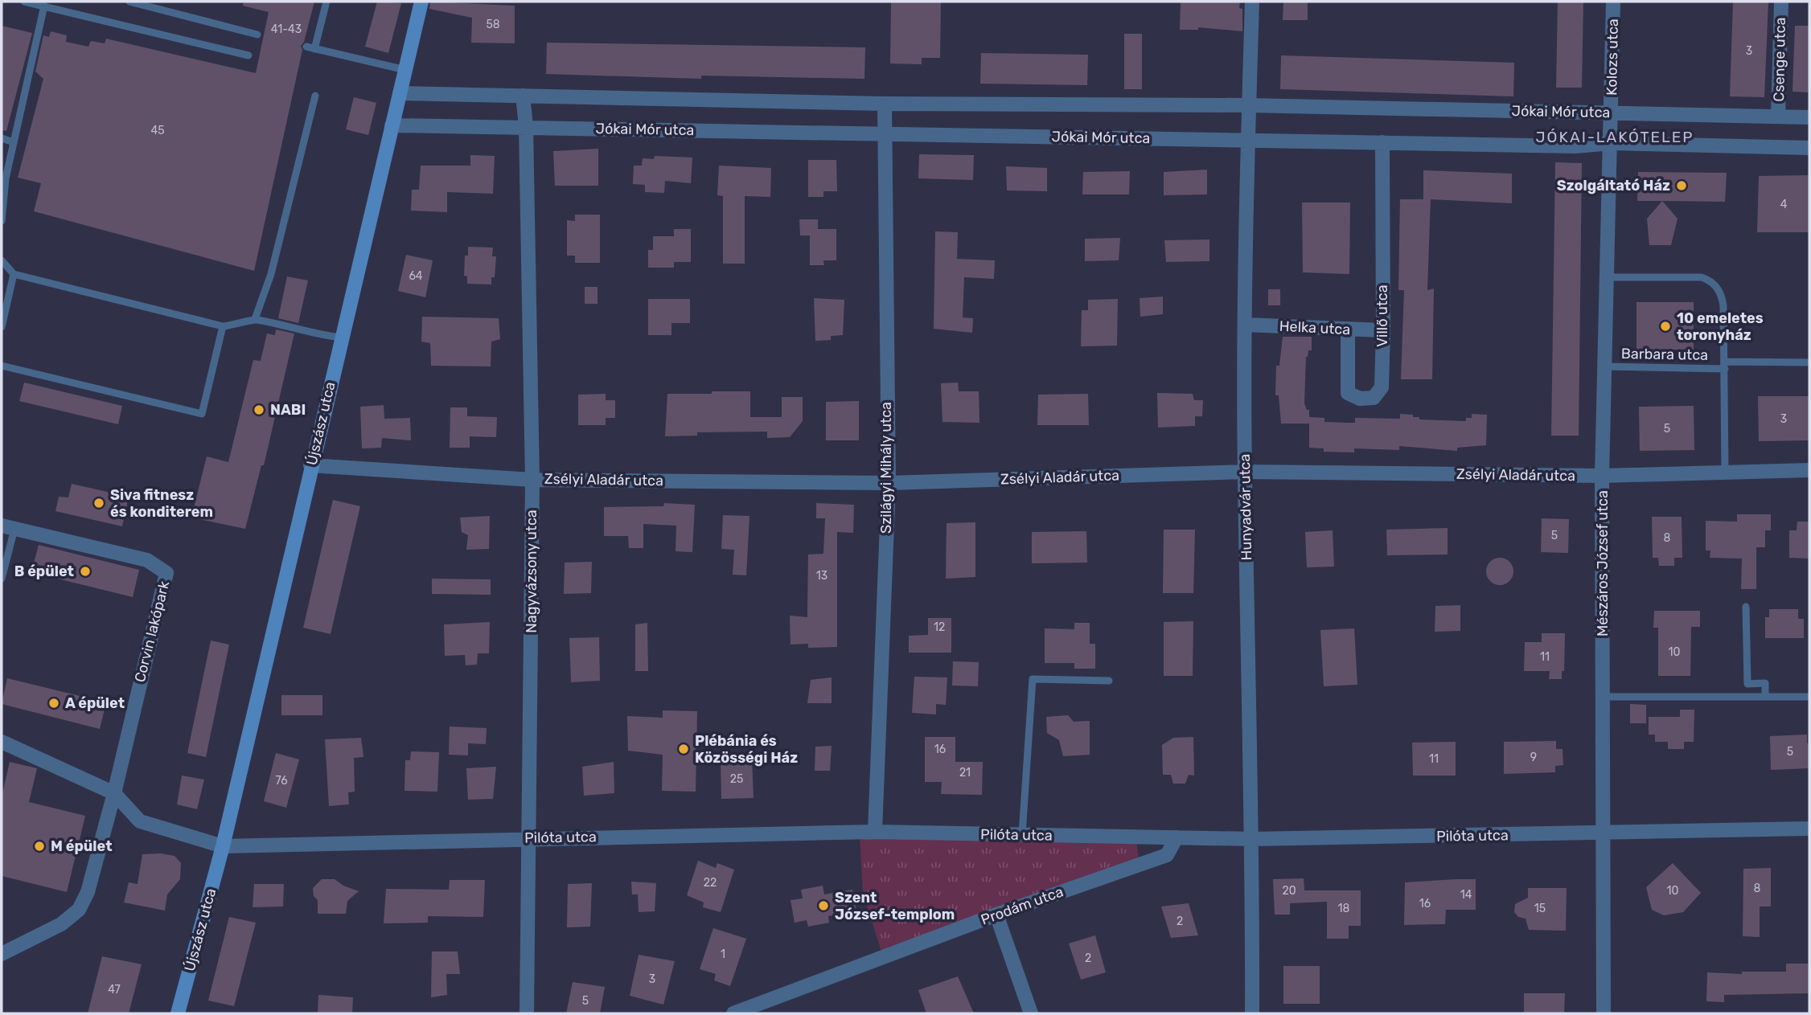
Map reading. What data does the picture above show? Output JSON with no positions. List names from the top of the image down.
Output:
{
  "streets": {
    "street": [
      "Kolozs utca",
      "Csenge utca",
      "Jókai Mór utca",
      "Villő utca",
      "Helka utca",
      "Újszász utca",
      "Szilágyi Mihály utca",
      "Zsélyi Aladár utca",
      "Hunyadvár utca",
      "Mészáros József utca",
      "Nagyvázsony utca",
      "Corvin lakópark",
      "Pilóta utca",
      "Prodám utca"
    ],
    "lane": ["Barbara utca"]
  },
  "crossings": [
    ["Kolozs utca", "Jókai Mór utca"],
    ["Kolozs utca", "Mészáros József utca"],
    ["Csenge utca", "Jókai Mór utca"],
    ["Jókai Mór utca", "Villő utca"],
    ["Jókai Mór utca", "Újszász utca"],
    ["Jókai Mór utca", "Szilágyi Mihály utca"],
    ["Jókai Mór utca", "Hunyadvár utca"],
    ["Jókai Mór utca", "Mészáros József utca"],
    ["Jókai Mór utca", "Nagyvázsony utca"],
    ["Villő utca", "Helka utca"],
    ["Helka utca", "Hunyadvár utca"],
    ["Barbara utca", "Zsélyi Aladár utca"],
    ["Barbara utca", "Mészáros József utca"],
    ["Újszász utca", "Zsélyi Aladár utca"],
    ["Újszász utca", "Pilóta utca"],
    ["Szilágyi Mihály utca", "Zsélyi Aladár utca"],
    ["Szilágyi Mihály utca", "Pilóta utca"],
    ["Zsélyi Aladár utca", "Hunyadvár utca"],
    ["Zsélyi Aladár utca", "Mészáros József utca"],
    ["Zsélyi Aladár utca", "Nagyvázsony utca"],
    ["Hunyadvár utca", "Pilóta utca"],
    ["Mészáros József utca", "Pilóta utca"],
    ["Nagyvázsony utca", "Pilóta utca"],
    ["Pilóta utca", "Prodám utca"]
  ],
  "districts": ["JÓKAI-LAKÓTELEP"],
  "places": [
    "Szolgáltató Ház",
    "10 emeletes toronyház",
    "NABI",
    "Siva fitnesz és konditerem",
    "B épület",
    "A épület",
    "Plébánia és Közösségi Ház",
    "M épület",
    "Szent József-templom"
  ],
  "house_numbers": [
    "58",
    "41-43",
    "3",
    "45",
    "4",
    "64",
    "3",
    "5",
    "5",
    "8",
    "13",
    "12",
    "10",
    "11",
    "16",
    "5",
    "9",
    "11",
    "21",
    "25",
    "76",
    "22",
    "8",
    "20",
    "10",
    "14",
    "16",
    "18",
    "15",
    "2",
    "1",
    "2",
    "3",
    "47",
    "5"
  ]
}
